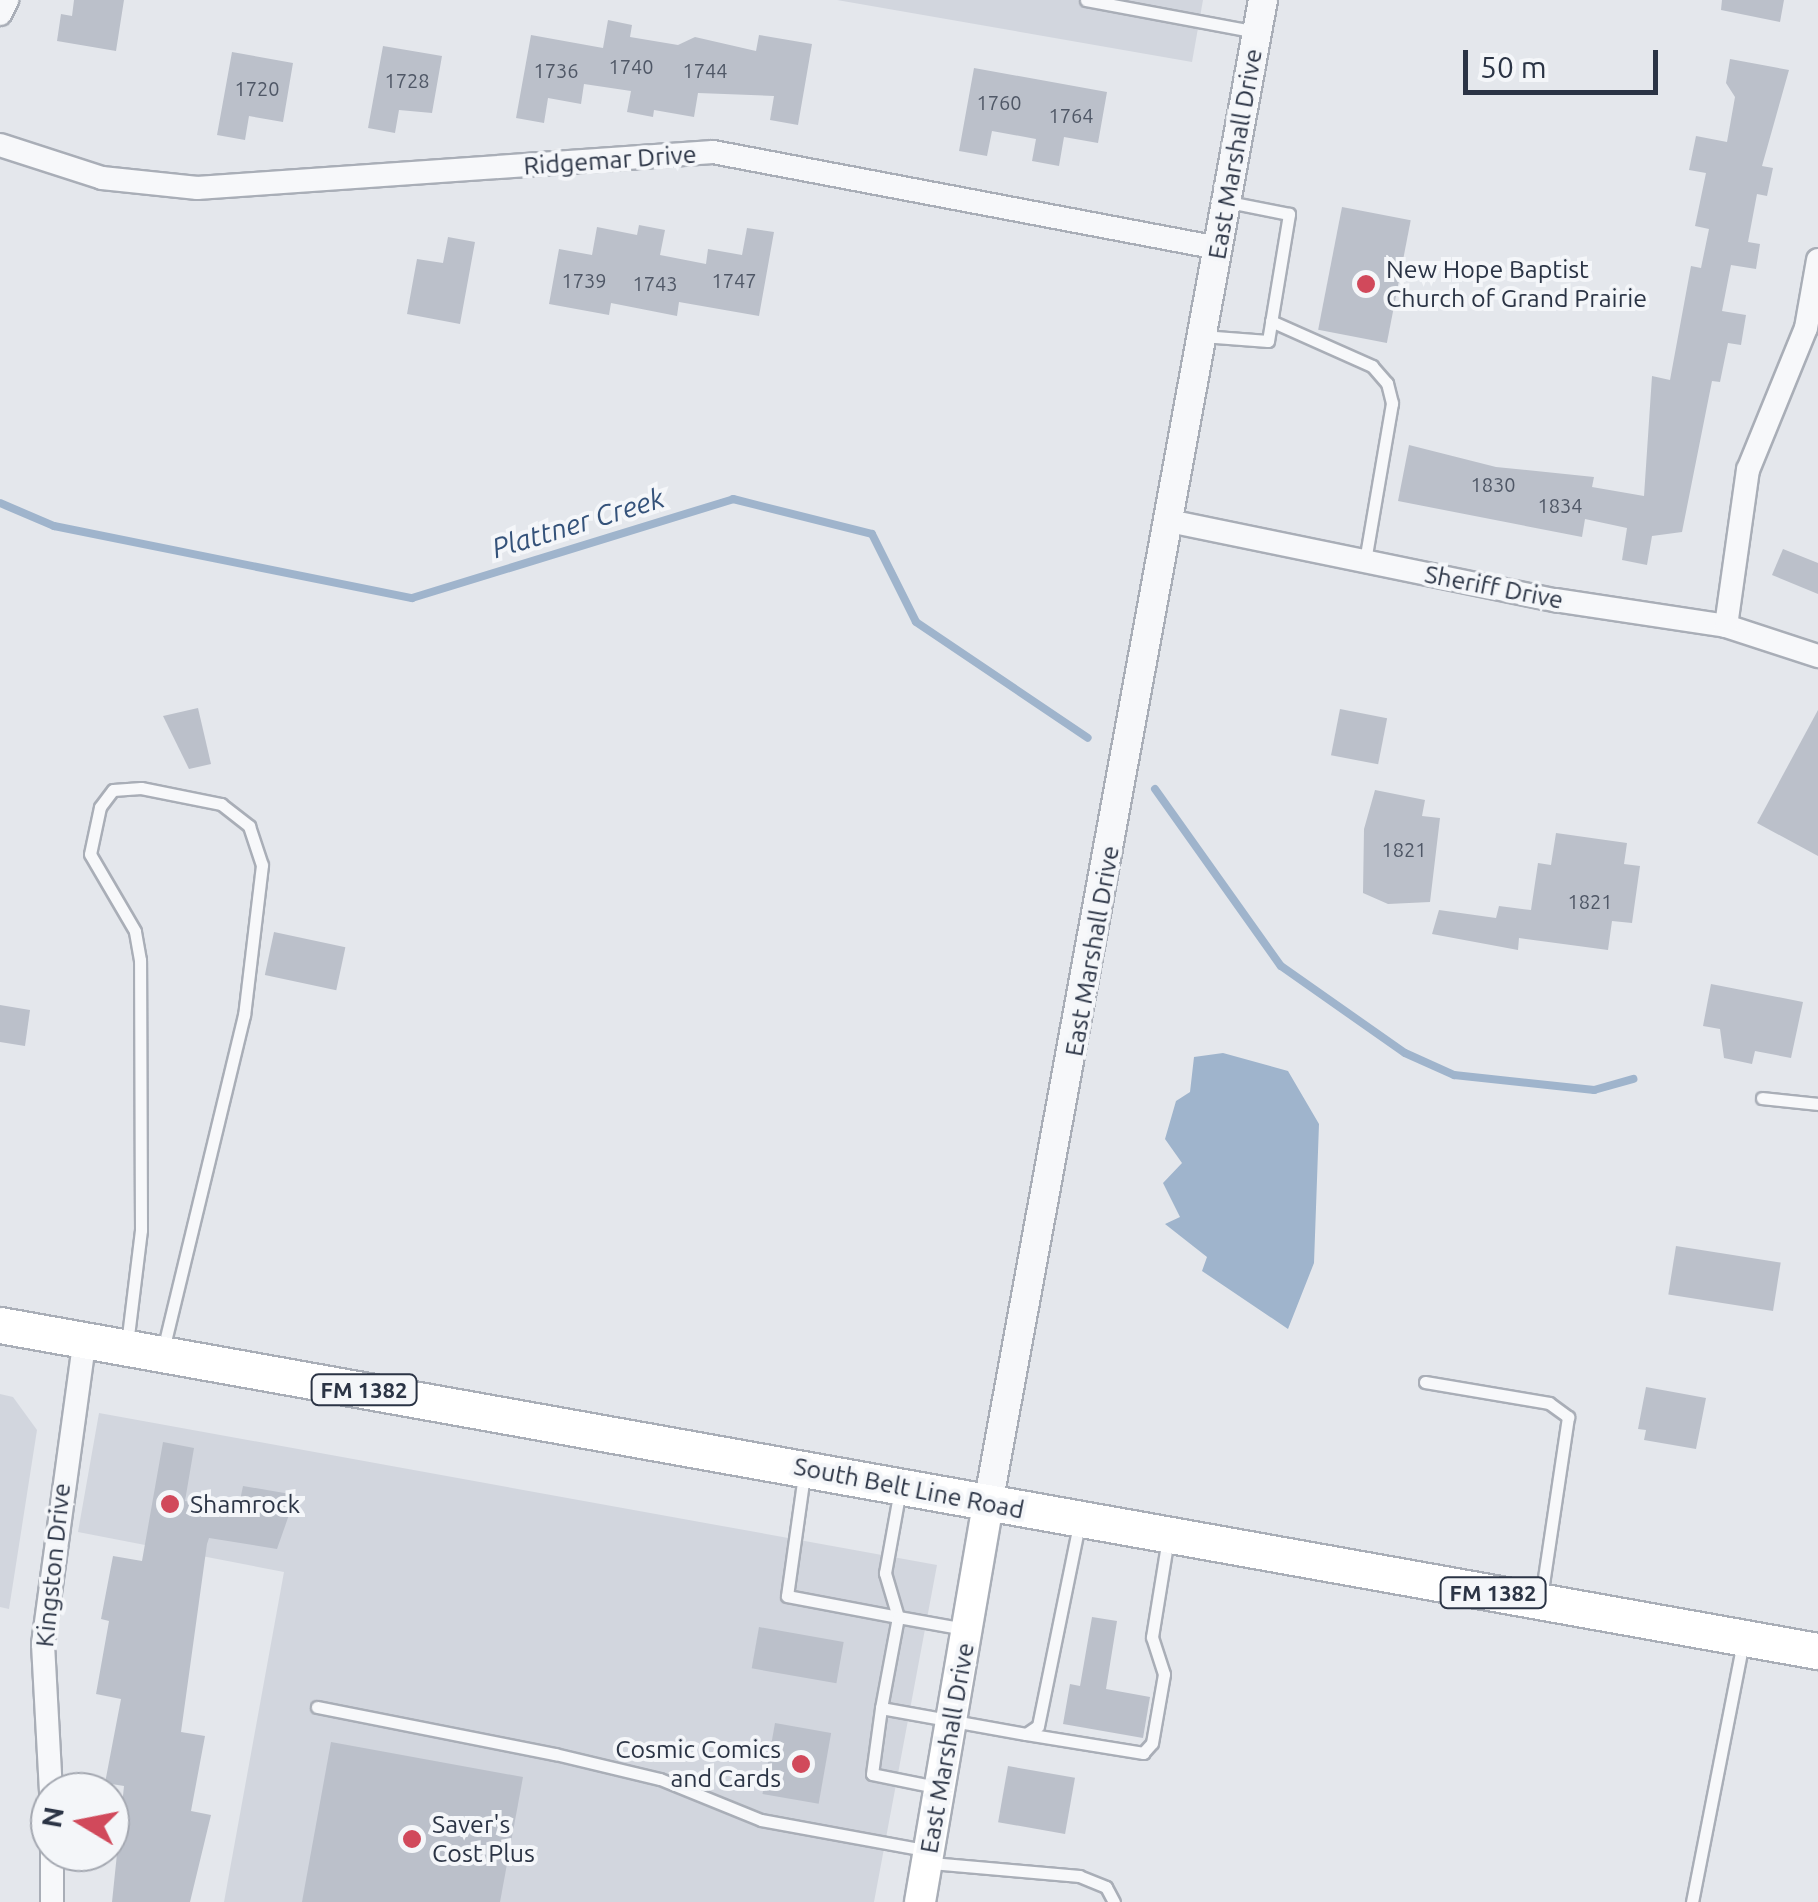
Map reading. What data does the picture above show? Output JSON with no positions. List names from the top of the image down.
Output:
{
  "streets": {
    "main road": ["East Marshall Drive", "FM 1382", "South Belt Line Road"],
    "street": ["Ridgemar Drive", "Sheriff Drive", "Kingston Drive"]
  },
  "crossings": [
    ["East Marshall Drive", "Ridgemar Drive"],
    ["East Marshall Drive", "Sheriff Drive"],
    ["East Marshall Drive", "South Belt Line Road"],
    ["South Belt Line Road", "Kingston Drive"]
  ],
  "water": ["Plattner Creek"],
  "places": [
    "New Hope Baptist Church of Grand Prairie",
    "Shamrock",
    "Cosmic Comics and Cards",
    "Saver's Cost Plus"
  ],
  "house_numbers": [
    "1740",
    "1736",
    "1744",
    "1728",
    "1720",
    "1760",
    "1764",
    "1739",
    "1747",
    "1743",
    "1830",
    "1834",
    "1821",
    "1821"
  ],
  "scale_bar": "50 m",
  "north": "left"
}
